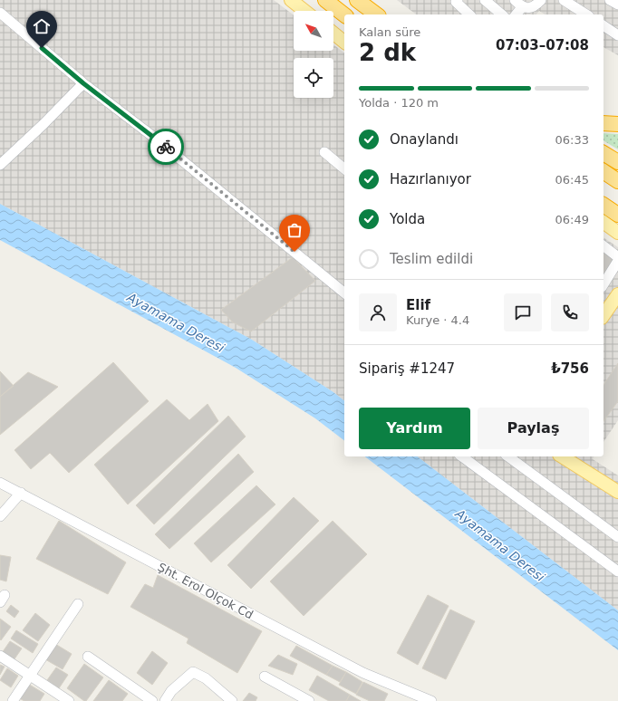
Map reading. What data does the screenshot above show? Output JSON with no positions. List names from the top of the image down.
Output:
{
  "streets": {
    "street": ["Şht. Erol Olçok Cd"]
  },
  "water": ["Ayamama Deresi"],
  "north": "top left",
  "page": {
    "heading": ["2 dk", "Kalan süre", "07:03–07:08"],
    "panel": [
      "Elif",
      "Kurye · 4.4",
      "Sipariş #1247",
      "₺756"
    ],
    "bar": "Yolda · 120 m",
    "list": [
      ["Onaylandı", "06:33"],
      ["Hazırlanıyor", "06:45"],
      ["Yolda", "06:49"],
      "Teslim edildi"
    ],
    "buttons": ["Yardım", "Paylaş"]
  }
}
